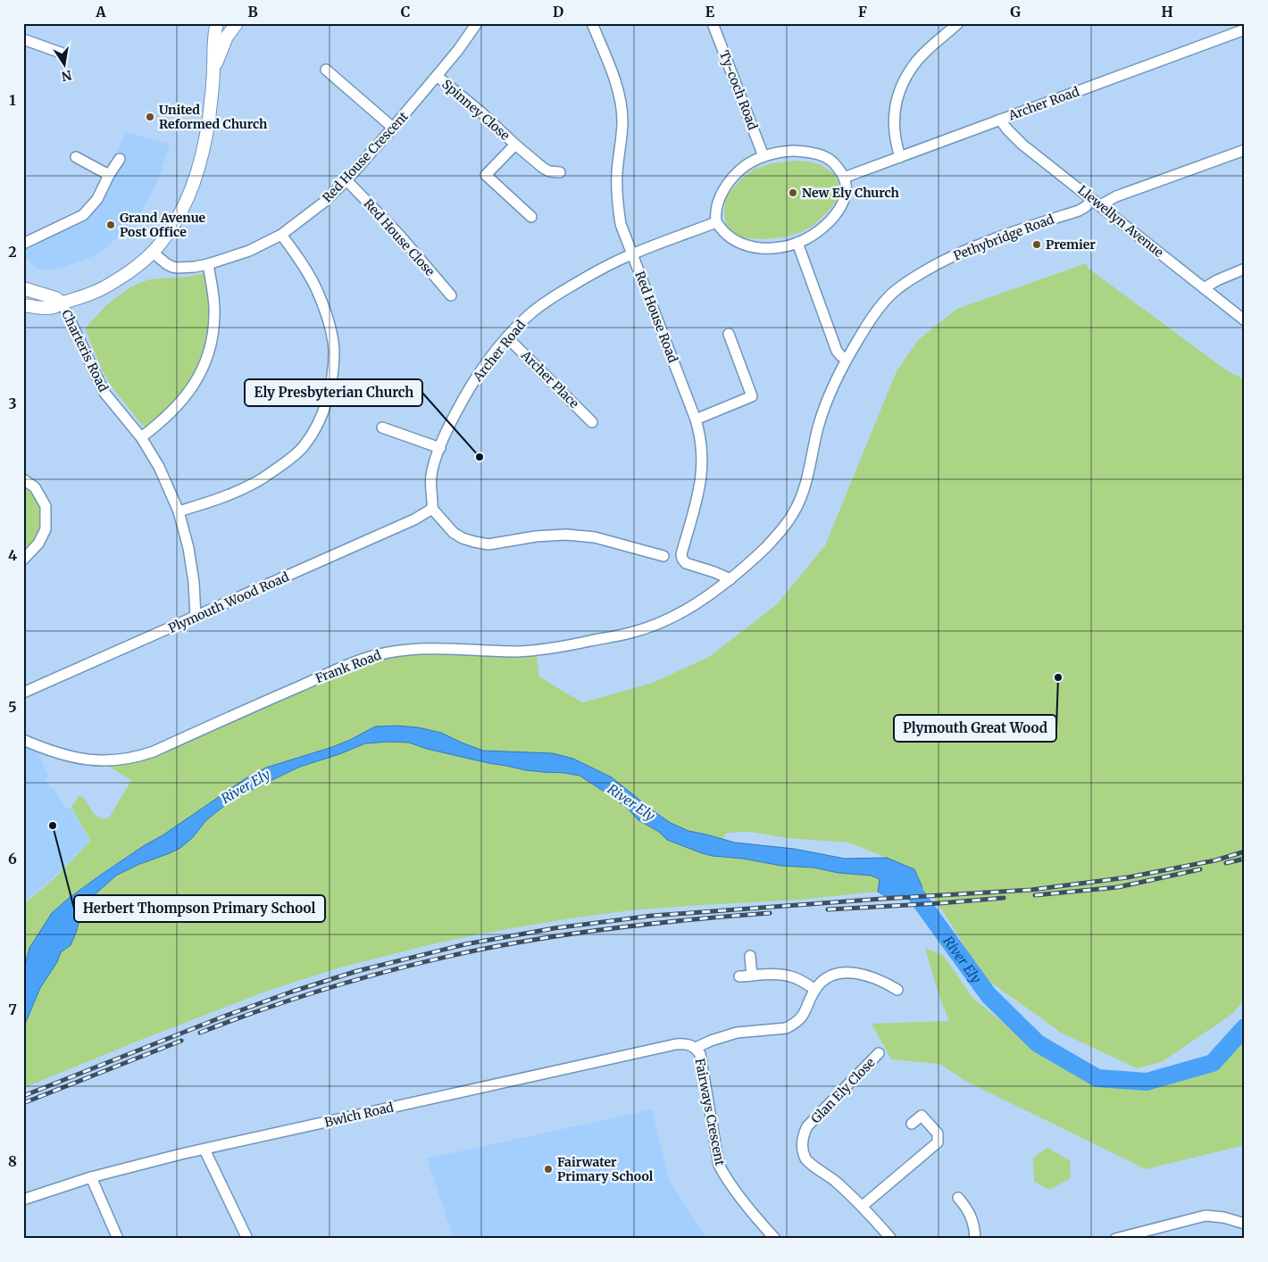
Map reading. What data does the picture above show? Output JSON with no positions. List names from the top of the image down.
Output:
{
  "streets": {
    "street": [
      "Ty-coch Road",
      "Archer Road",
      "Spinney Close",
      "Red House Crescent",
      "Llewellyn Avenue",
      "Red House Close",
      "Pethybridge Road",
      "Red House Road",
      "Charteris Road",
      "Archer Place",
      "Plymouth Wood Road",
      "Frank Road",
      "Glan Ely Close",
      "Fairways Crescent",
      "Bwlch Road"
    ]
  },
  "crossings": [
    ["Ty-coch Road", "Archer Road"],
    ["Archer Road", "Llewellyn Avenue"],
    ["Archer Road", "Red House Road"],
    ["Archer Road", "Archer Place"],
    ["Archer Road", "Plymouth Wood Road"],
    ["Spinney Close", "Red House Crescent"],
    ["Red House Crescent", "Red House Close"],
    ["Llewellyn Avenue", "Pethybridge Road"],
    ["Pethybridge Road", "Red House Road"],
    ["Pethybridge Road", "Frank Road"],
    ["Red House Road", "Frank Road"],
    ["Charteris Road", "Plymouth Wood Road"],
    ["Fairways Crescent", "Bwlch Road"]
  ],
  "water": ["River Ely"],
  "places": [
    "United Reformed Church",
    "New Ely Church",
    "Grand Avenue Post Office",
    "Premier",
    "Ely Presbyterian Church",
    "Plymouth Great Wood",
    "Herbert Thompson Primary School",
    "Fairwater Primary School"
  ],
  "north": "bottom",
  "grid": {
    "columns": [
      "A",
      "B",
      "C",
      "D",
      "E",
      "F",
      "G",
      "H"
    ],
    "rows": [
      "1",
      "2",
      "3",
      "4",
      "5",
      "6",
      "7",
      "8"
    ]
  }
}
